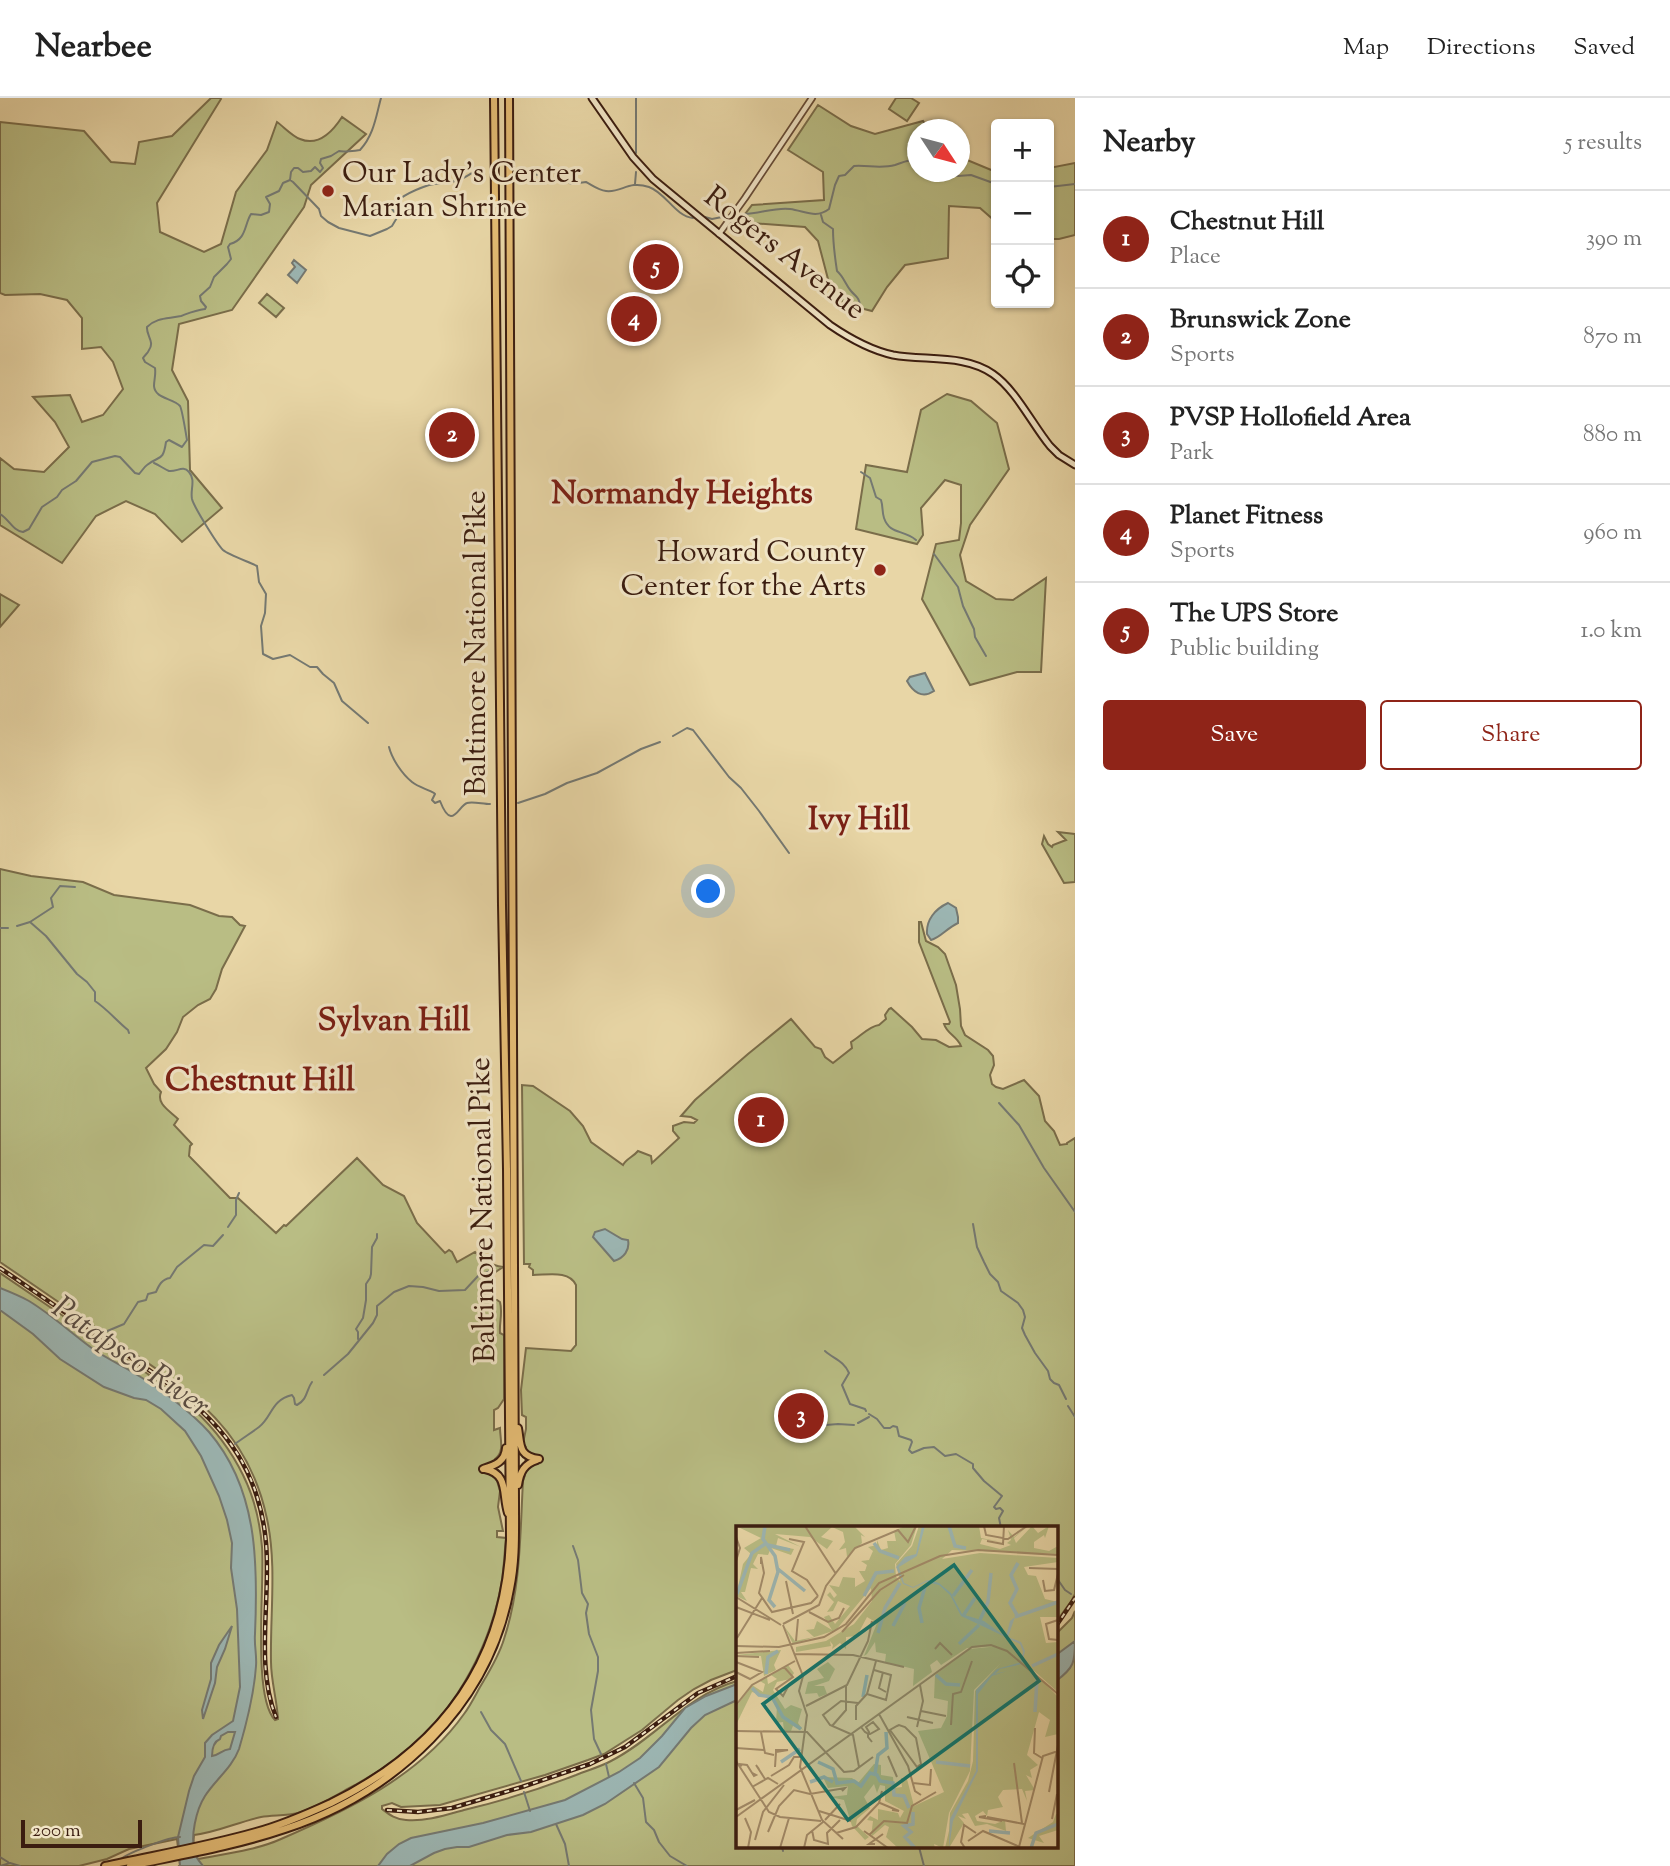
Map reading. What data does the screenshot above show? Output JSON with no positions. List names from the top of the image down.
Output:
{
  "streets": {
    "main road": ["Rogers Avenue", "Baltimore National Pike"]
  },
  "districts": [
    "Normandy Heights",
    "Ivy Hill",
    "Sylvan Hill",
    "Chestnut Hill"
  ],
  "water": ["Patapsco River"],
  "places": ["Our Lady's Center Marian Shrine", "Howard County Center for the Arts"],
  "scale_bar": "200 m",
  "north": "bottom right",
  "page": {
    "header": "Nearbee",
    "nav": ["Map", "Directions", "Saved"],
    "heading": ["Nearby", "5 results"],
    "map_buttons": ["+", "−"],
    "list": [
      {
        "mark": "1",
        "name": "Chestnut Hill",
        "note": "Place",
        "value": "390 m"
      },
      {
        "mark": "2",
        "name": "Brunswick Zone",
        "note": "Sports",
        "value": "870 m"
      },
      {
        "mark": "3",
        "name": "PVSP Hollofield Area",
        "note": "Park",
        "value": "880 m"
      },
      {
        "mark": "4",
        "name": "Planet Fitness",
        "note": "Sports",
        "value": "960 m"
      },
      {
        "mark": "5",
        "name": "The UPS Store",
        "note": "Public building",
        "value": "1.0 km"
      }
    ],
    "pins": [
      "5",
      "4",
      "2",
      "1",
      "3"
    ],
    "buttons": ["Save", "Share"],
    "scale": "200 m"
  }
}
